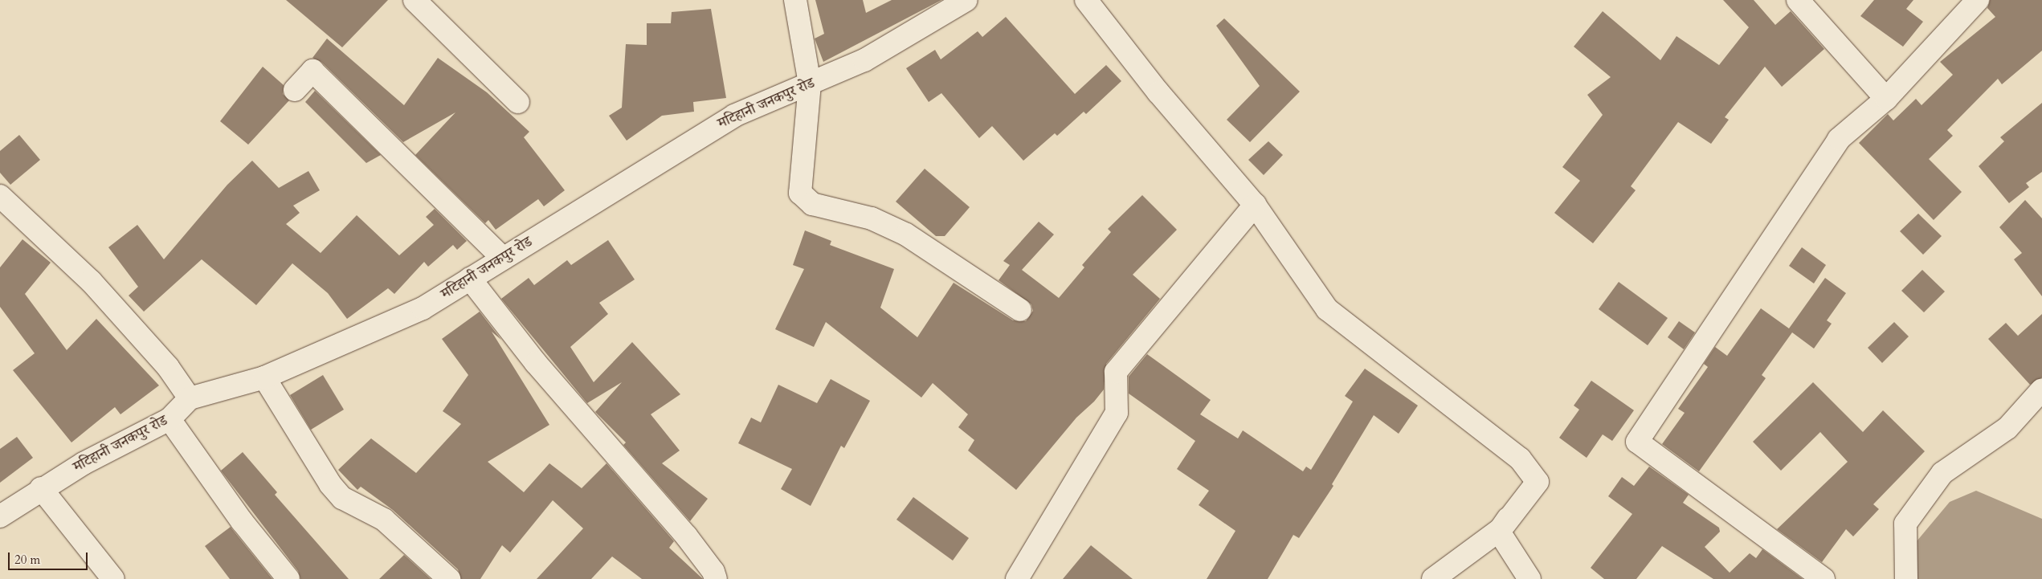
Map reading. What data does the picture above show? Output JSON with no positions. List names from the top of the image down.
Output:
{
  "streets": {
    "street": ["मटिहानी जनकपुर रोड"]
  },
  "scale_bar": "20 m"
}
